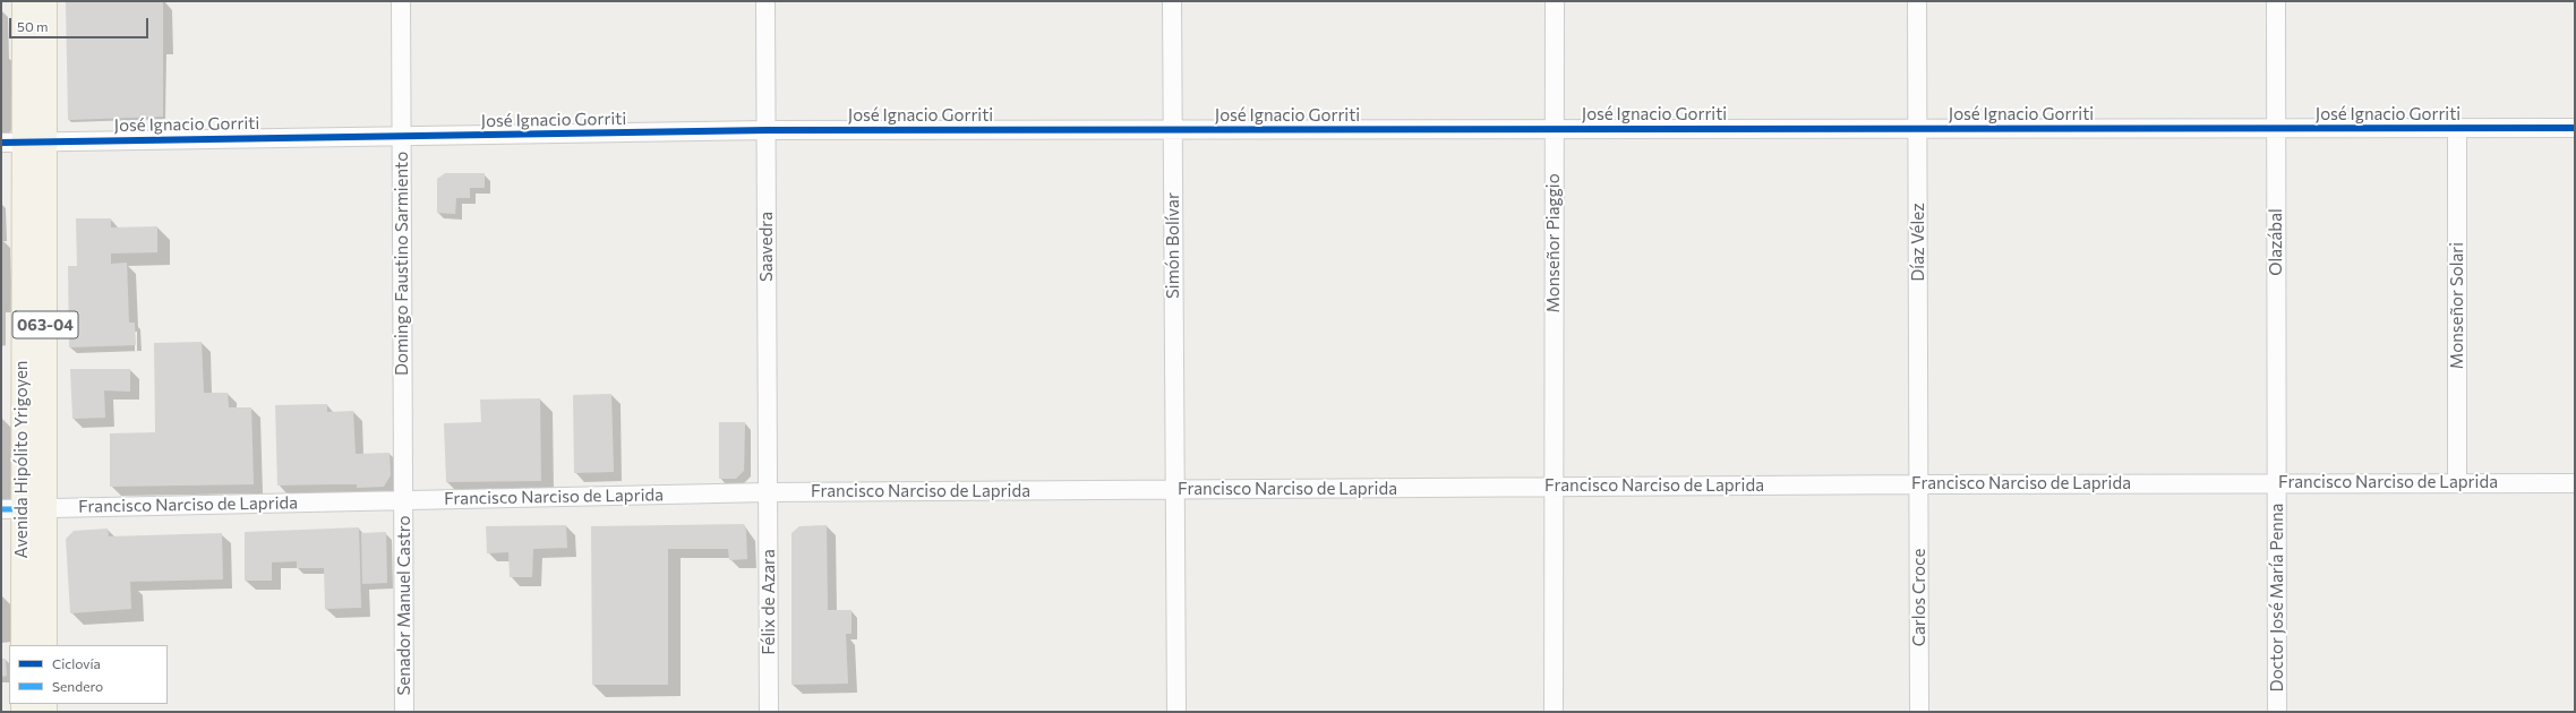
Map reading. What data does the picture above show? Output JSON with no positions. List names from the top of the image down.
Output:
{
  "streets": {
    "main road": ["063-04", "Avenida Hipólito Yrigoyen"],
    "street": [
      "José Ignacio Gorriti",
      "Díaz Vélez",
      "Olazábal",
      "Monseñor Piaggio",
      "Simón Bolívar",
      "Saavedra",
      "Domingo Faustino Sarmiento",
      "Monseñor Solari",
      "Francisco Narciso de Laprida",
      "Carlos Croce",
      "Doctor José María Penna",
      "Félix de Azara",
      "Senador Manuel Castro"
    ]
  },
  "crossings": [
    ["José Ignacio Gorriti", "Díaz Vélez"],
    ["José Ignacio Gorriti", "Olazábal"],
    ["José Ignacio Gorriti", "Monseñor Piaggio"],
    ["José Ignacio Gorriti", "Simón Bolívar"],
    ["José Ignacio Gorriti", "Saavedra"],
    ["José Ignacio Gorriti", "Domingo Faustino Sarmiento"],
    ["José Ignacio Gorriti", "Monseñor Solari"],
    ["José Ignacio Gorriti", "Avenida Hipólito Yrigoyen"],
    ["Díaz Vélez", "Francisco Narciso de Laprida"],
    ["Díaz Vélez", "Carlos Croce"],
    ["Olazábal", "Francisco Narciso de Laprida"],
    ["Olazábal", "Doctor José María Penna"],
    ["Monseñor Piaggio", "Francisco Narciso de Laprida"],
    ["Simón Bolívar", "Francisco Narciso de Laprida"],
    ["Saavedra", "Francisco Narciso de Laprida"],
    ["Saavedra", "Félix de Azara"],
    ["Domingo Faustino Sarmiento", "Francisco Narciso de Laprida"],
    ["Domingo Faustino Sarmiento", "Senador Manuel Castro"],
    ["Monseñor Solari", "Francisco Narciso de Laprida"],
    ["Avenida Hipólito Yrigoyen", "Francisco Narciso de Laprida"],
    ["Francisco Narciso de Laprida", "Carlos Croce"],
    ["Francisco Narciso de Laprida", "Doctor José María Penna"],
    ["Francisco Narciso de Laprida", "Félix de Azara"],
    ["Francisco Narciso de Laprida", "Senador Manuel Castro"]
  ],
  "legend": ["Ciclovía", "Sendero"],
  "scale_bar": "50 m"
}
